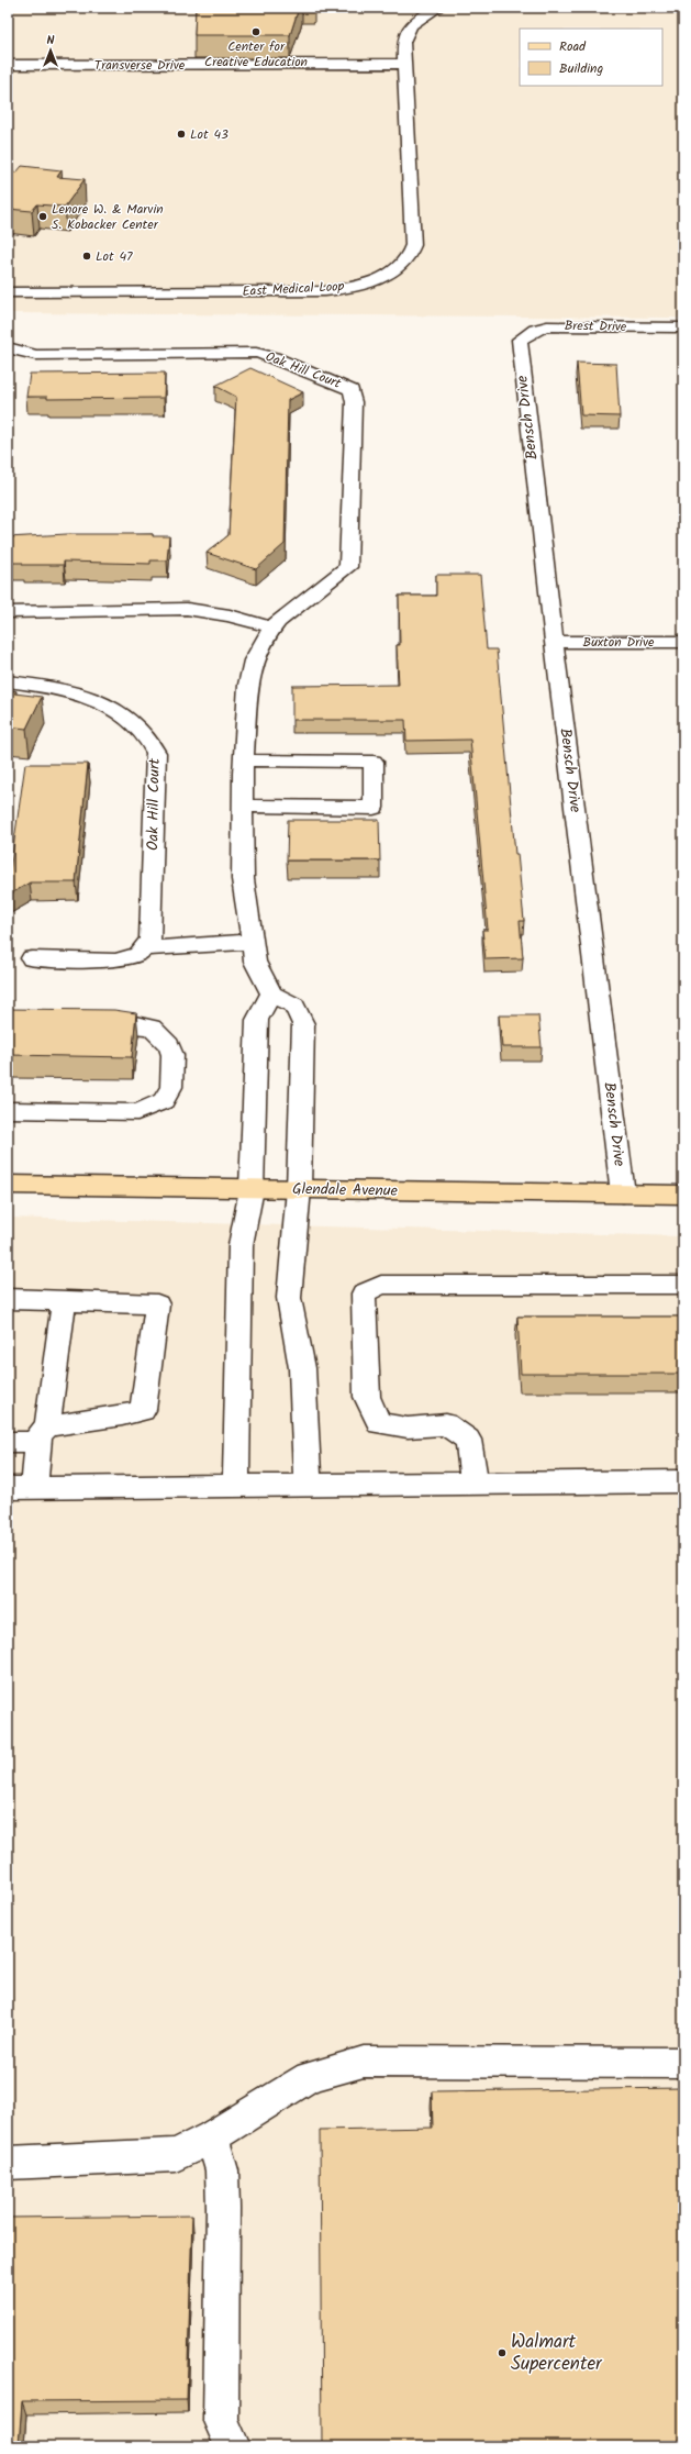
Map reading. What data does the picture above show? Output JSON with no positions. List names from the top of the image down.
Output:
{
  "streets": {
    "main road": ["Glendale Avenue"],
    "street": [
      "Transverse Drive",
      "East Medical Loop",
      "Brest Drive",
      "Oak Hill Court",
      "Bensch Drive",
      "Buxton Drive"
    ]
  },
  "crossings": [
    ["Transverse Drive", "East Medical Loop"],
    ["Brest Drive", "Bensch Drive"],
    ["Bensch Drive", "Buxton Drive"],
    ["Bensch Drive", "Glendale Avenue"]
  ],
  "places": [
    "Center for Creative Education",
    "Lot 43",
    "Lenore W. & Marvin S. Kobacker Center",
    "Lot 47",
    "Walmart Supercenter"
  ],
  "legend": ["Road", "Building"],
  "north": "top"
}
